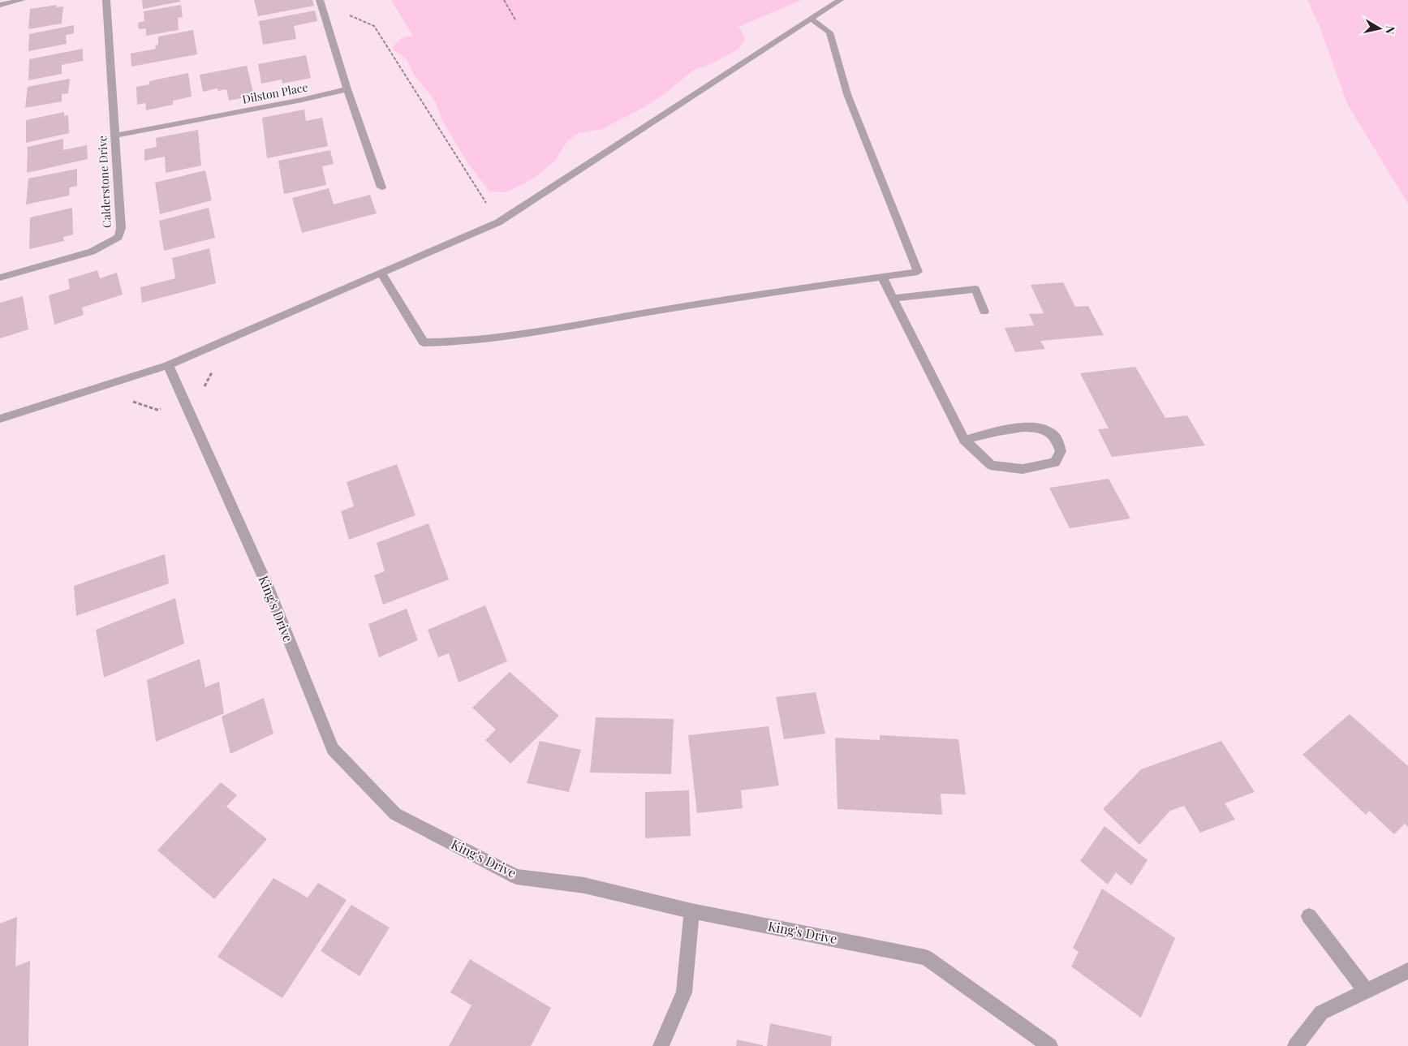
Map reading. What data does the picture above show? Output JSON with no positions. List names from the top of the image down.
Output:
{
  "streets": {
    "street": ["Dilston Place", "Calderstone Drive", "King's Drive"]
  },
  "crossings": [
    ["Dilston Place", "Calderstone Drive"]
  ],
  "north": "right"
}
